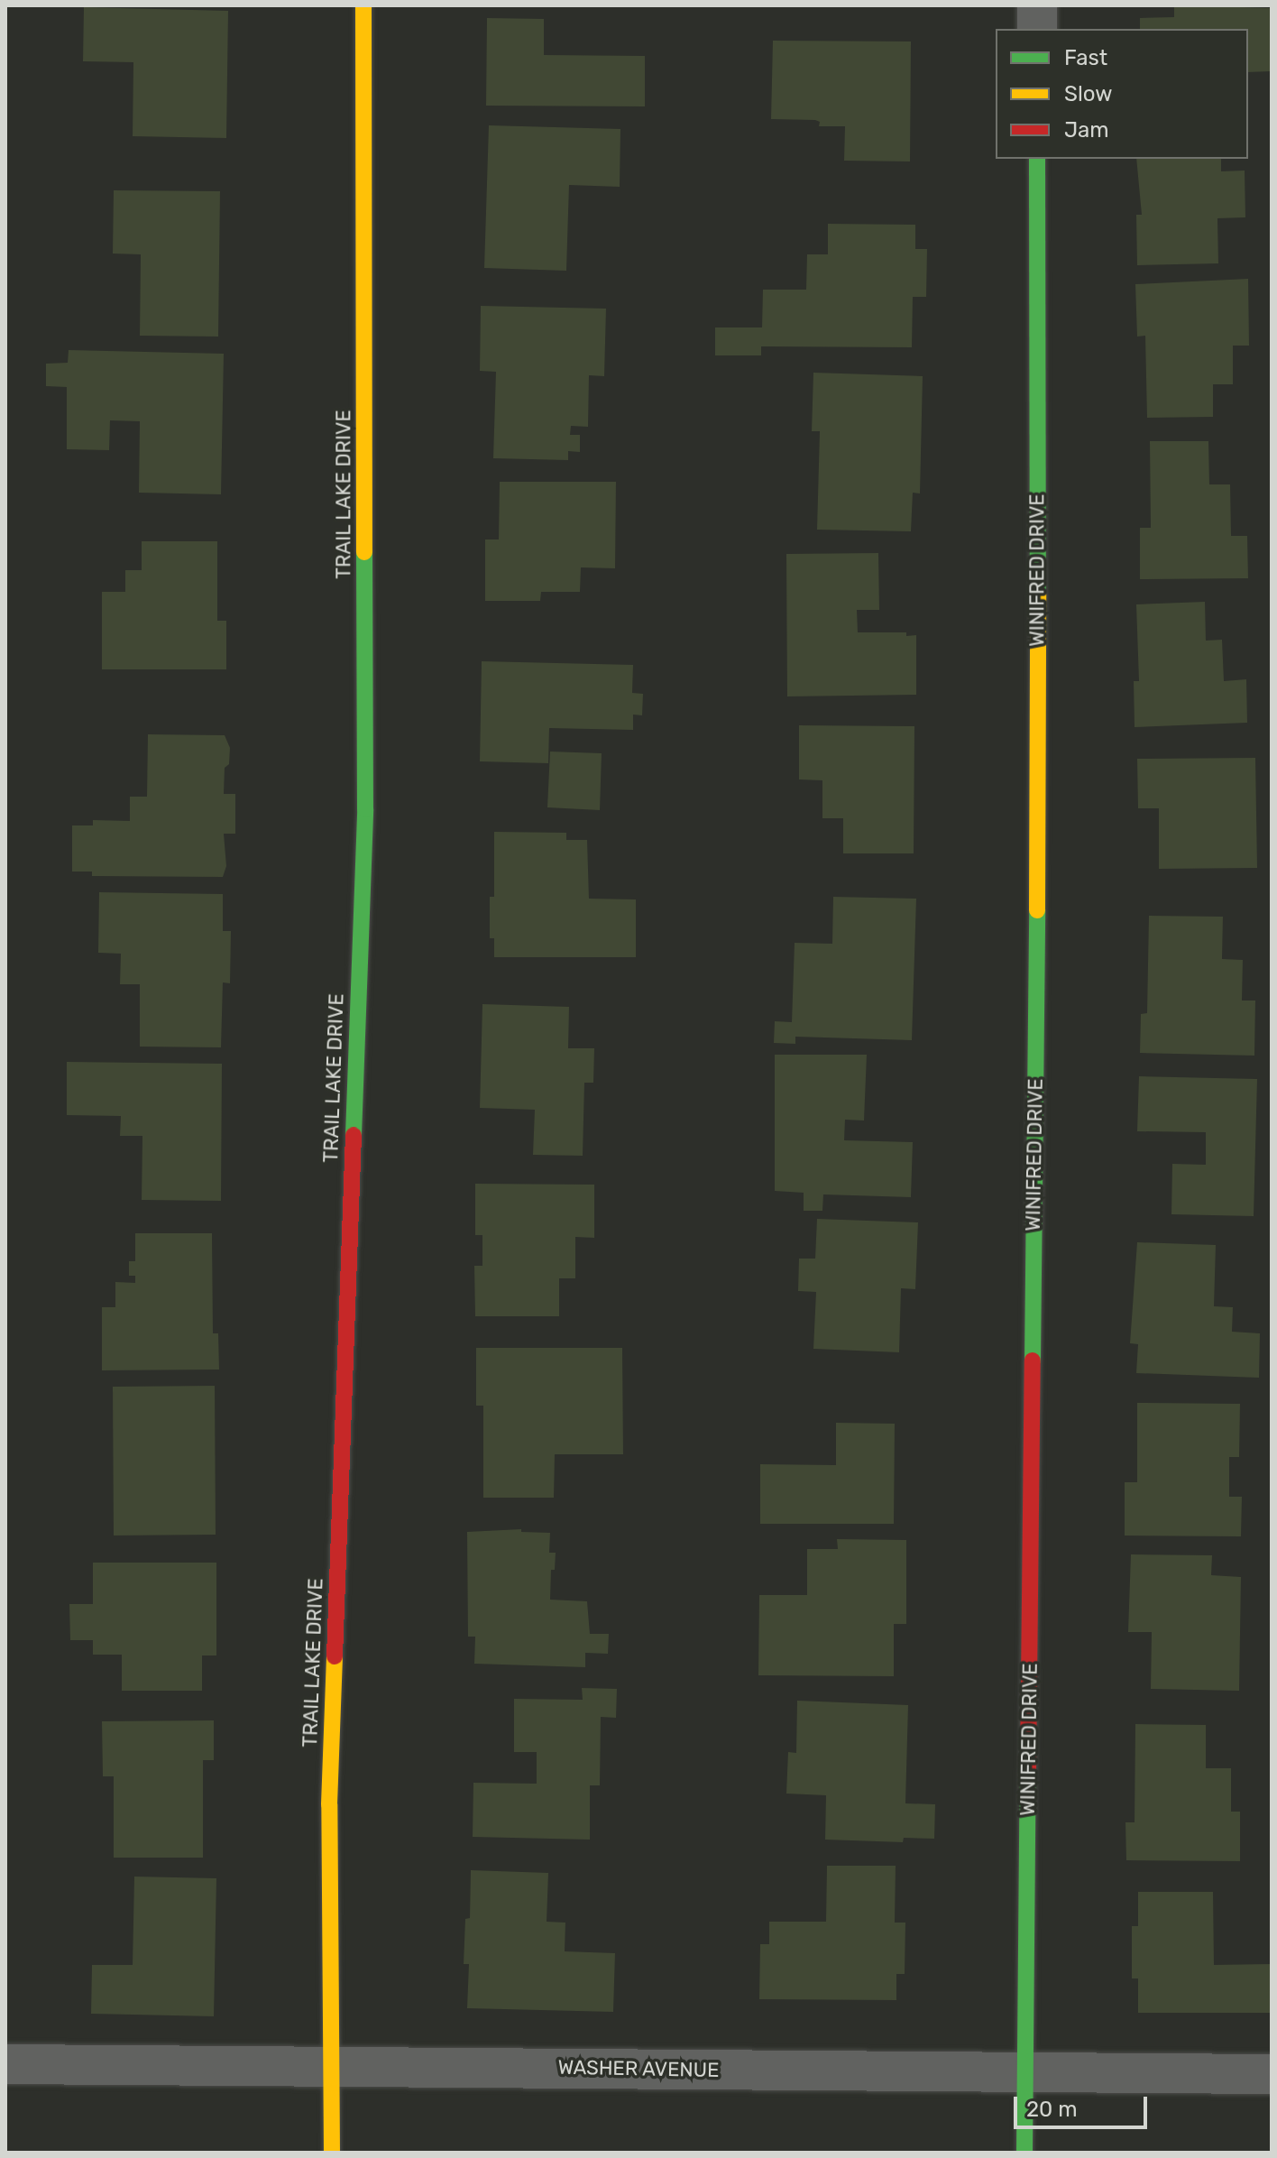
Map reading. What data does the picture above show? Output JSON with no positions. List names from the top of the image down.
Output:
{
  "streets": {
    "street": ["TRAIL LAKE DRIVE", "WINIFRED DRIVE", "WASHER AVENUE"]
  },
  "crossings": [
    ["TRAIL LAKE DRIVE", "WASHER AVENUE"],
    ["WINIFRED DRIVE", "WASHER AVENUE"]
  ],
  "legend": ["Fast", "Slow", "Jam"],
  "scale_bar": "20 m"
}
